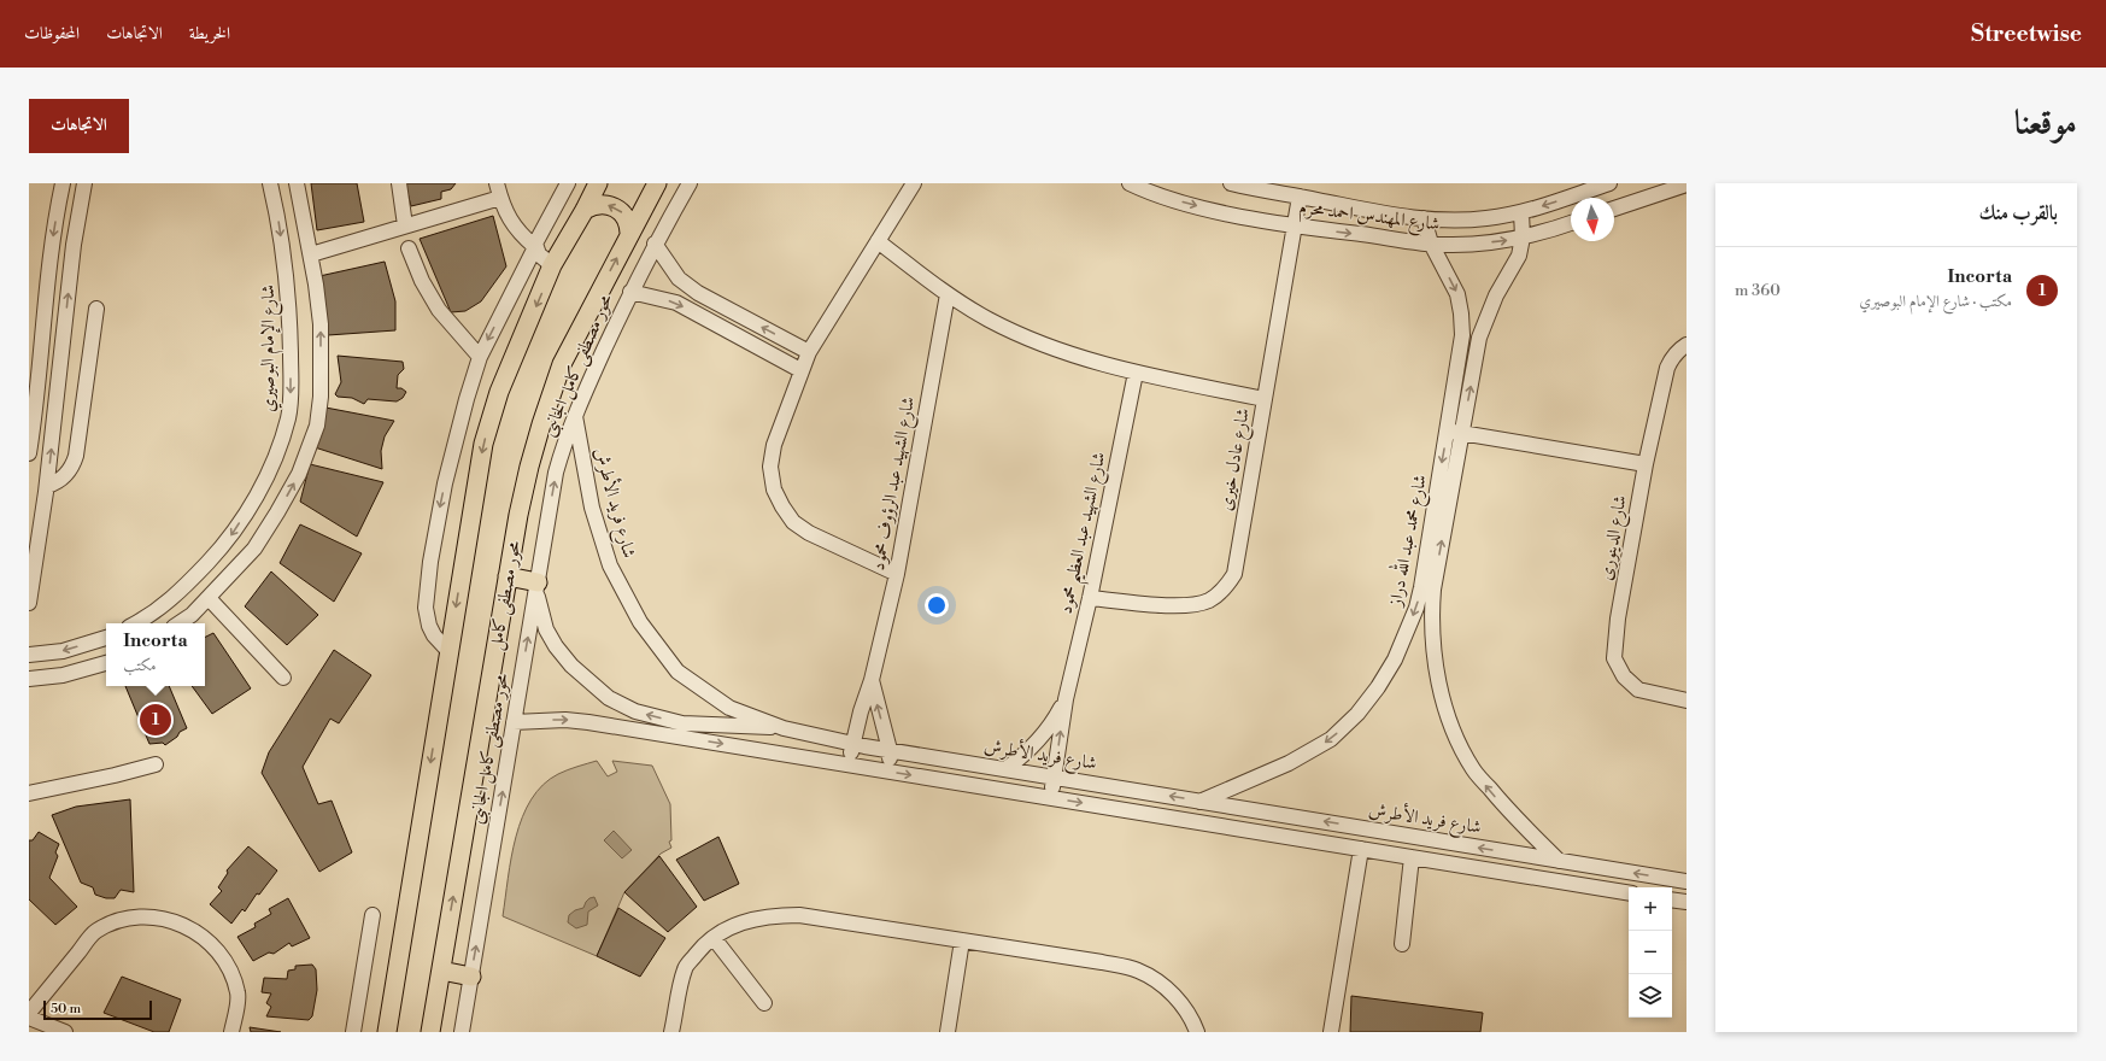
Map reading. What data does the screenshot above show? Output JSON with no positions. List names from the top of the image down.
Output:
{
  "streets": {
    "main road": ["محور مصطفى كامل"],
    "street": [
      "شارع المهندس احمد محرم",
      "شارع الإمام البوصيري",
      "محور مصطفى كامل الجانبى",
      "شارع عادل خيرى",
      "شارع الشهيد عبد الرؤوف محمود",
      "شارع فريد الأطرش",
      "شارع الشهيد عبد العظيم محمود",
      "شارع الدينورى",
      "شارع محمد عبد الله دراز"
    ]
  },
  "crossings": [
    ["شارع المهندس احمد محرم", "شارع عادل خيرى"],
    ["شارع المهندس احمد محرم", "شارع محمد عبد الله دراز"],
    ["محور مصطفى كامل الجانبى", "شارع فريد الأطرش"],
    ["شارع عادل خيرى", "شارع الشهيد عبد العظيم محمود"],
    ["شارع الشهيد عبد الرؤوف محمود", "شارع فريد الأطرش"],
    ["شارع فريد الأطرش", "شارع الشهيد عبد العظيم محمود"],
    ["شارع فريد الأطرش", "شارع محمد عبد الله دراز"]
  ],
  "scale_bar": "50 m",
  "north": "bottom",
  "page": {
    "header": "Streetwise",
    "nav": ["الخريطة", "الاتجاهات", "المحفوظات"],
    "title": "موقعنا",
    "buttons": "الاتجاهات",
    "heading": "بالقرب منك",
    "list": [
      {
        "mark": "1",
        "name": "Incorta",
        "note": "مكتب · شارع الإمام البوصيري",
        "value": "360 m"
      }
    ],
    "popup": ["Incorta", "مكتب"],
    "pins": "1",
    "map_buttons": ["+", "−"],
    "scale": "50 m"
  }
}
